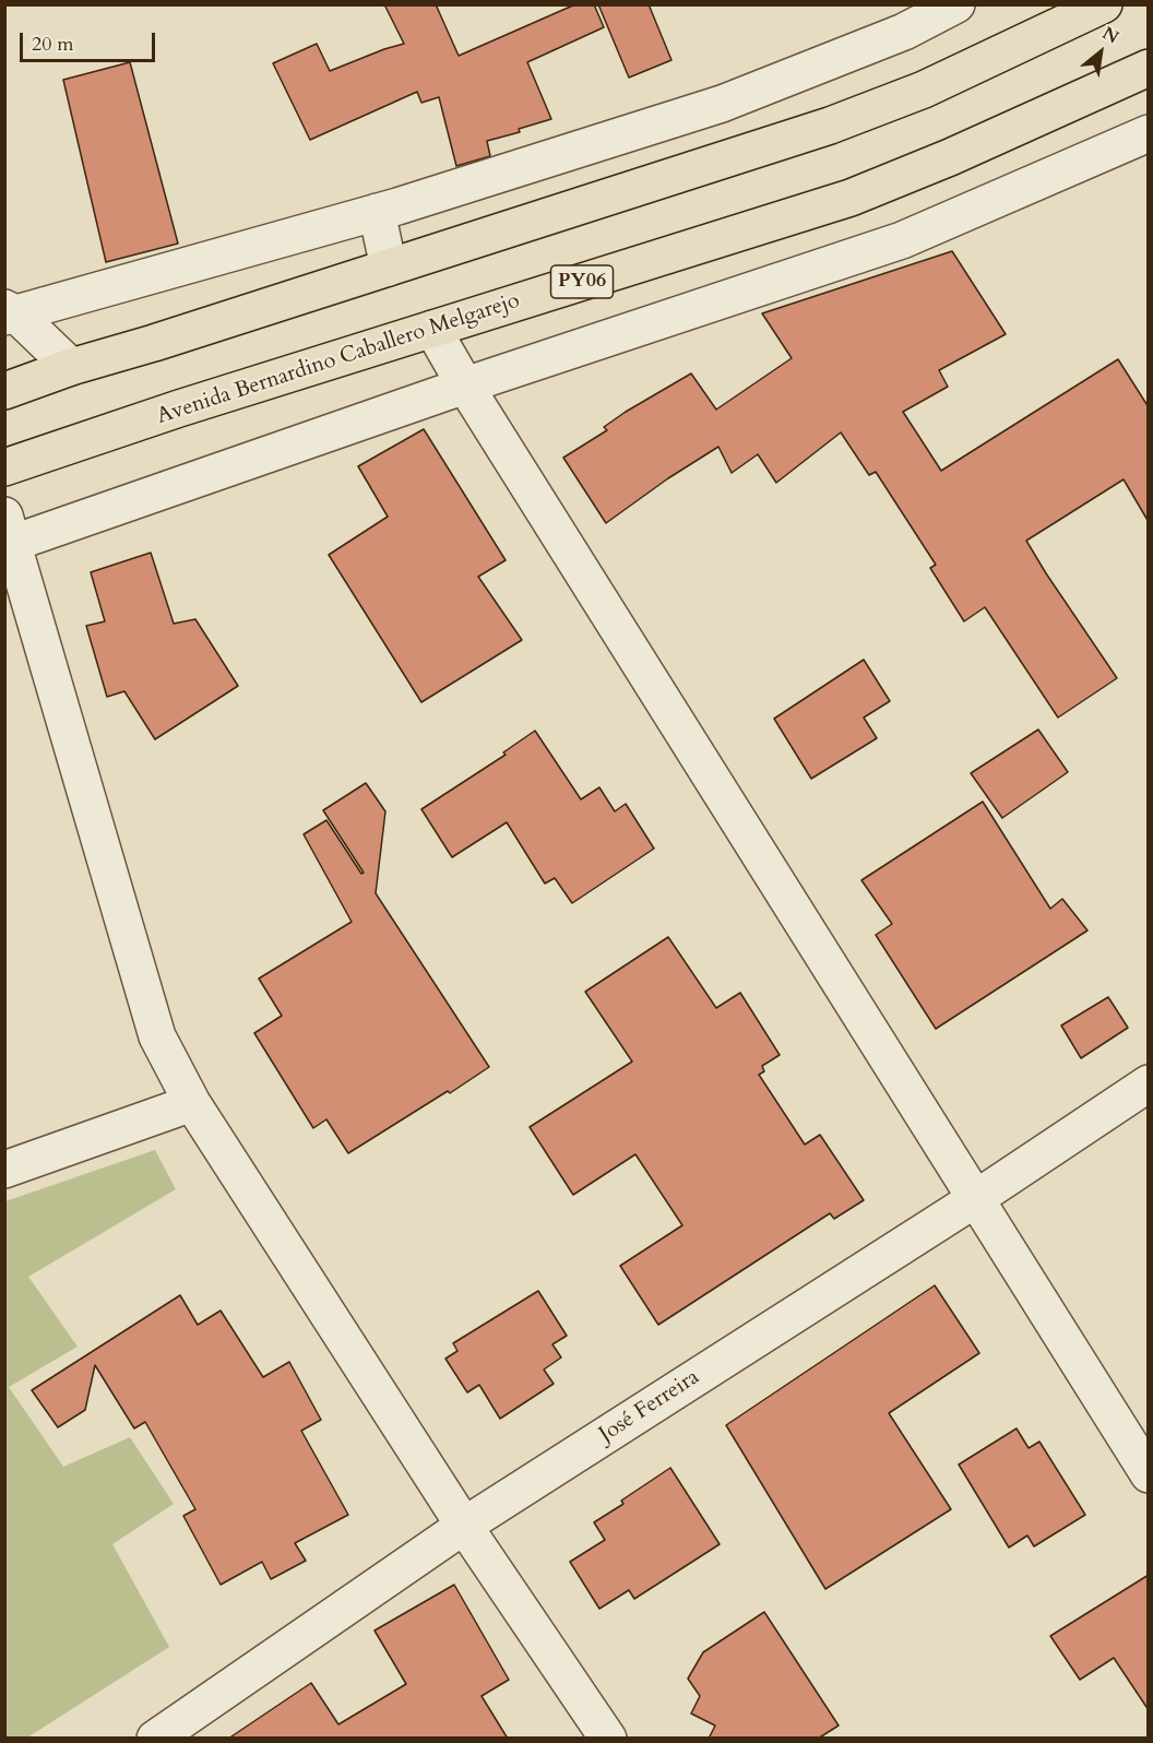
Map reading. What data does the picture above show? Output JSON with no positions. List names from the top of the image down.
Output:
{
  "streets": {
    "highway": ["PY06", "Avenida Bernardino Caballero Melgarejo"],
    "street": ["José Ferreira"]
  },
  "scale_bar": "20 m",
  "north": "top right"
}
